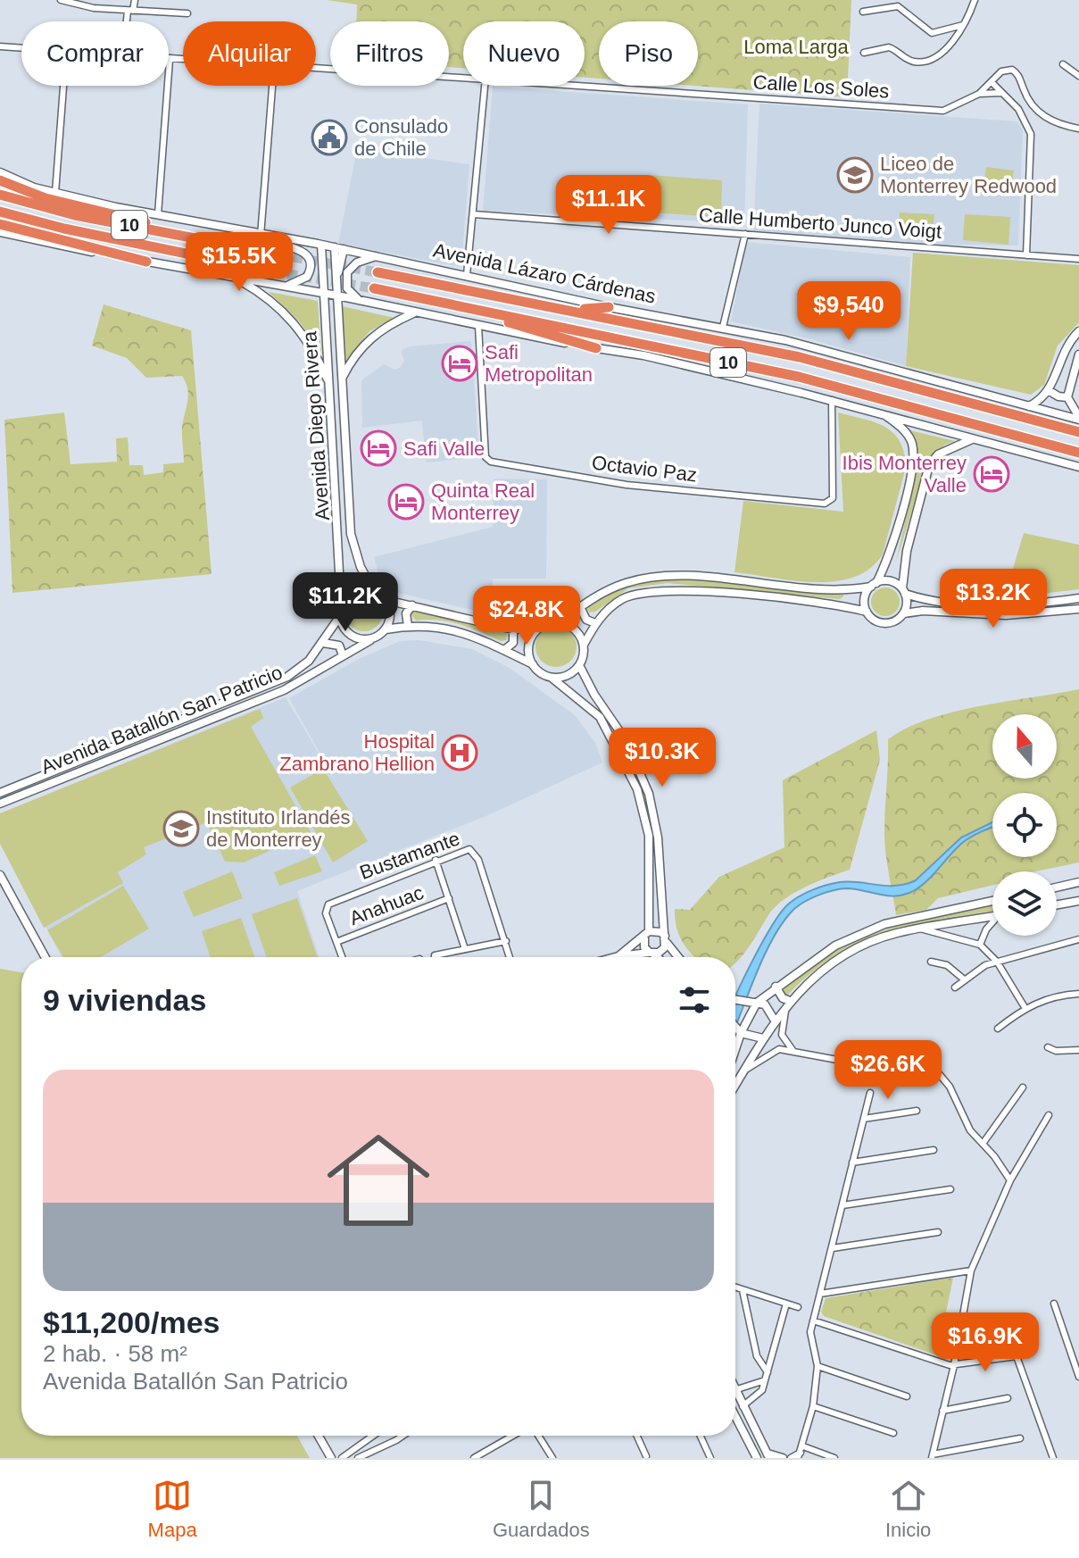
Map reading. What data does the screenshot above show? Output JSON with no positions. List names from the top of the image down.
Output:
{
  "streets": {
    "highway": ["10", "Avenida Lázaro Cárdenas"],
    "street": [
      "Calle Los Soles",
      "Calle Humberto Junco Voigt",
      "Avenida Diego Rivera",
      "Octavio Paz",
      "Avenida Batallón San Patricio",
      "Bustamante",
      "Anahuac"
    ]
  },
  "crossings": [
    ["Avenida Lázaro Cárdenas", "Avenida Diego Rivera"],
    ["Avenida Diego Rivera", "Avenida Batallón San Patricio"],
    ["Bustamante", "Anahuac"]
  ],
  "parks": ["Loma Larga"],
  "places": {
    "public building": ["Consulado de Chile"],
    "school or university": ["Liceo de Monterrey Redwood", "Instituto Irlandés de Monterrey"],
    "hotel": [
      "Safi Metropolitan",
      "Safi Valle",
      "Ibis Monterrey Valle",
      "Quinta Real Monterrey"
    ],
    "hospital": ["Hospital Zambrano Hellion"]
  },
  "north": "top",
  "page": {
    "chip": [
      "Comprar",
      "Alquilar",
      "Filtros",
      "Nuevo",
      "Piso"
    ],
    "price": [
      "$11.1K",
      "$15.5K",
      "$9,540",
      "$13.2K",
      "$11.2K",
      "$24.8K",
      "$10.3K",
      "$26.6K",
      "$16.9K"
    ],
    "heading": "9 viviendas",
    "list": [
      {
        "name": "$11,200/mes",
        "note": "2 hab. · 58 m² · Avenida Batallón San Patricio"
      }
    ],
    "tabs": ["Mapa", "Guardados", "Inicio"]
  }
}
